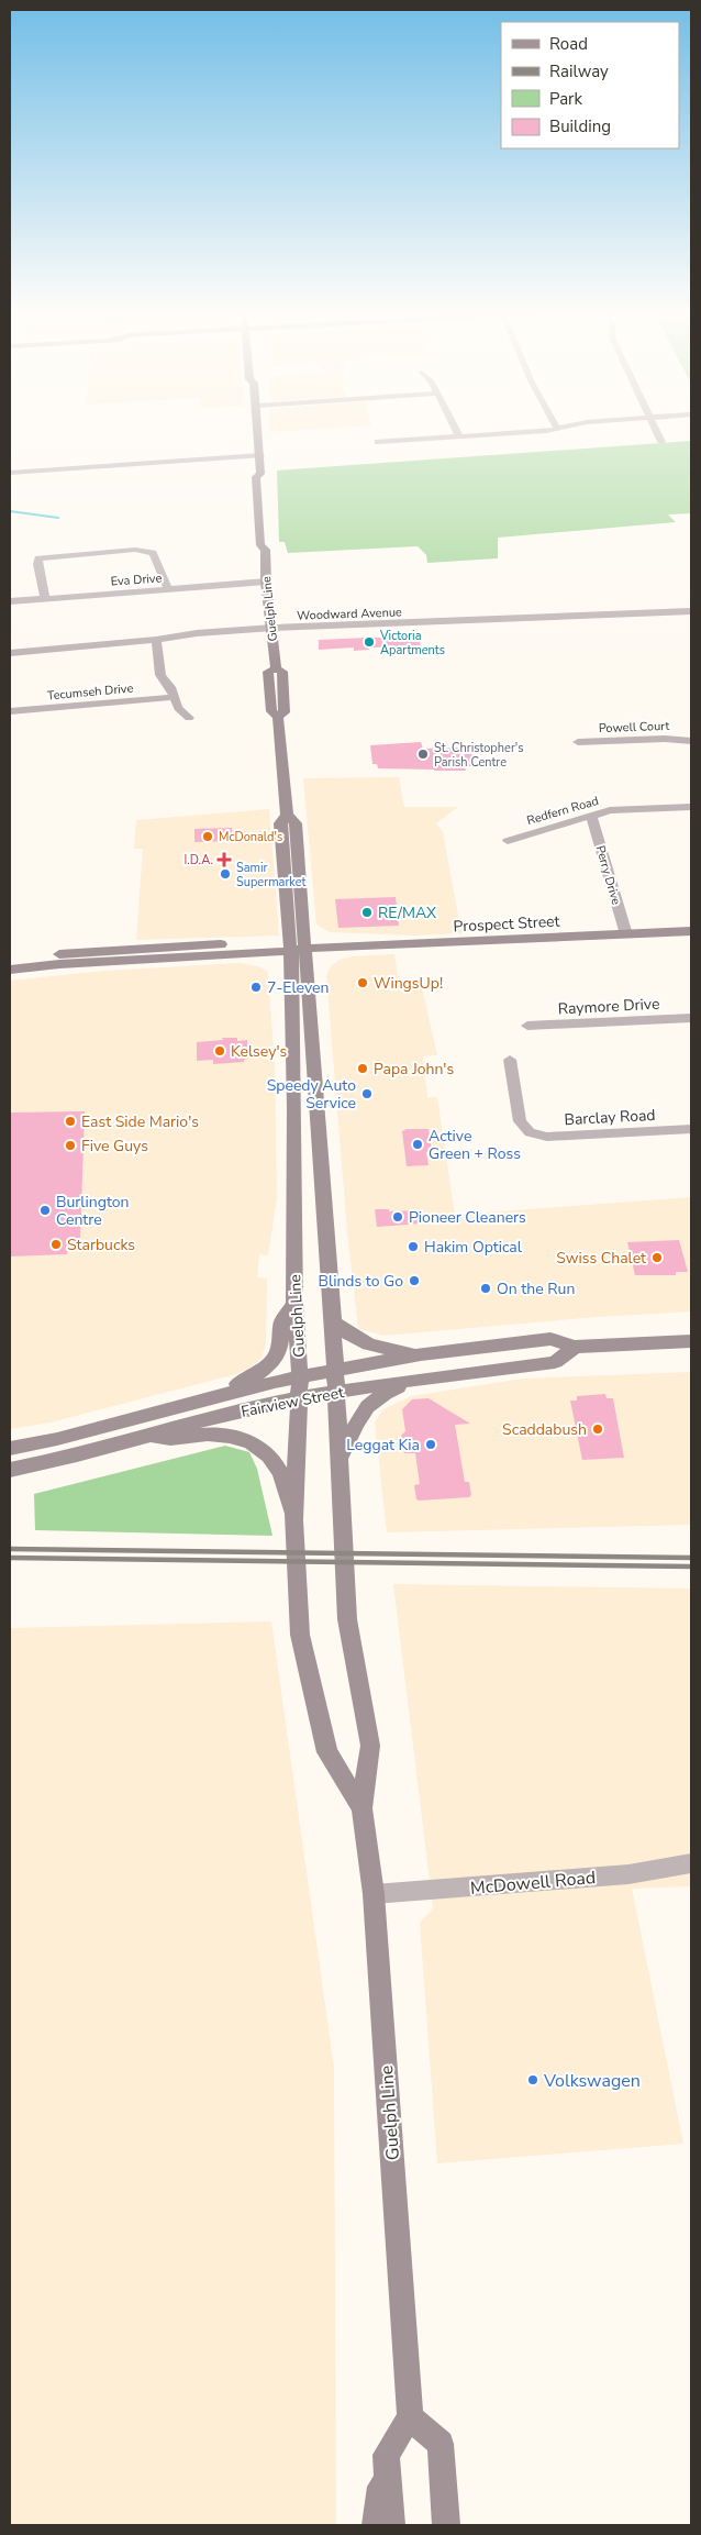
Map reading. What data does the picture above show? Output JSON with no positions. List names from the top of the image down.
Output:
{
  "streets": {
    "main road": ["Guelph Line", "Prospect Street", "Fairview Street"],
    "street": [
      "Eva Drive",
      "Woodward Avenue",
      "Tecumseh Drive",
      "Powell Court",
      "Redfern Road",
      "Perry Drive",
      "Raymore Drive",
      "Barclay Road",
      "McDowell Road"
    ]
  },
  "crossings": [
    ["Eva Drive", "Guelph Line"],
    ["Guelph Line", "Woodward Avenue"],
    ["Guelph Line", "Prospect Street"],
    ["Guelph Line", "Fairview Street"],
    ["Guelph Line", "McDowell Road"],
    ["Redfern Road", "Perry Drive"],
    ["Perry Drive", "Prospect Street"]
  ],
  "places": {
    "other": [
      "Victoria Apartments",
      "St. Christopher's Parish Centre",
      "McDonald's",
      "Samir Supermarket",
      "RE/MAX",
      "WingsUp!",
      "7-Eleven",
      "Kelsey's",
      "Papa John's",
      "Speedy Auto Service",
      "East Side Mario's",
      "Active Green + Ross",
      "Five Guys",
      "Burlington Centre",
      "Pioneer Cleaners",
      "Starbucks",
      "Hakim Optical",
      "Swiss Chalet",
      "Blinds to Go",
      "On the Run",
      "Scaddabush",
      "Leggat Kia",
      "Volkswagen"
    ],
    "health": ["I.D.A."]
  },
  "legend": [
    "Road",
    "Railway",
    "Park",
    "Building"
  ]
}
